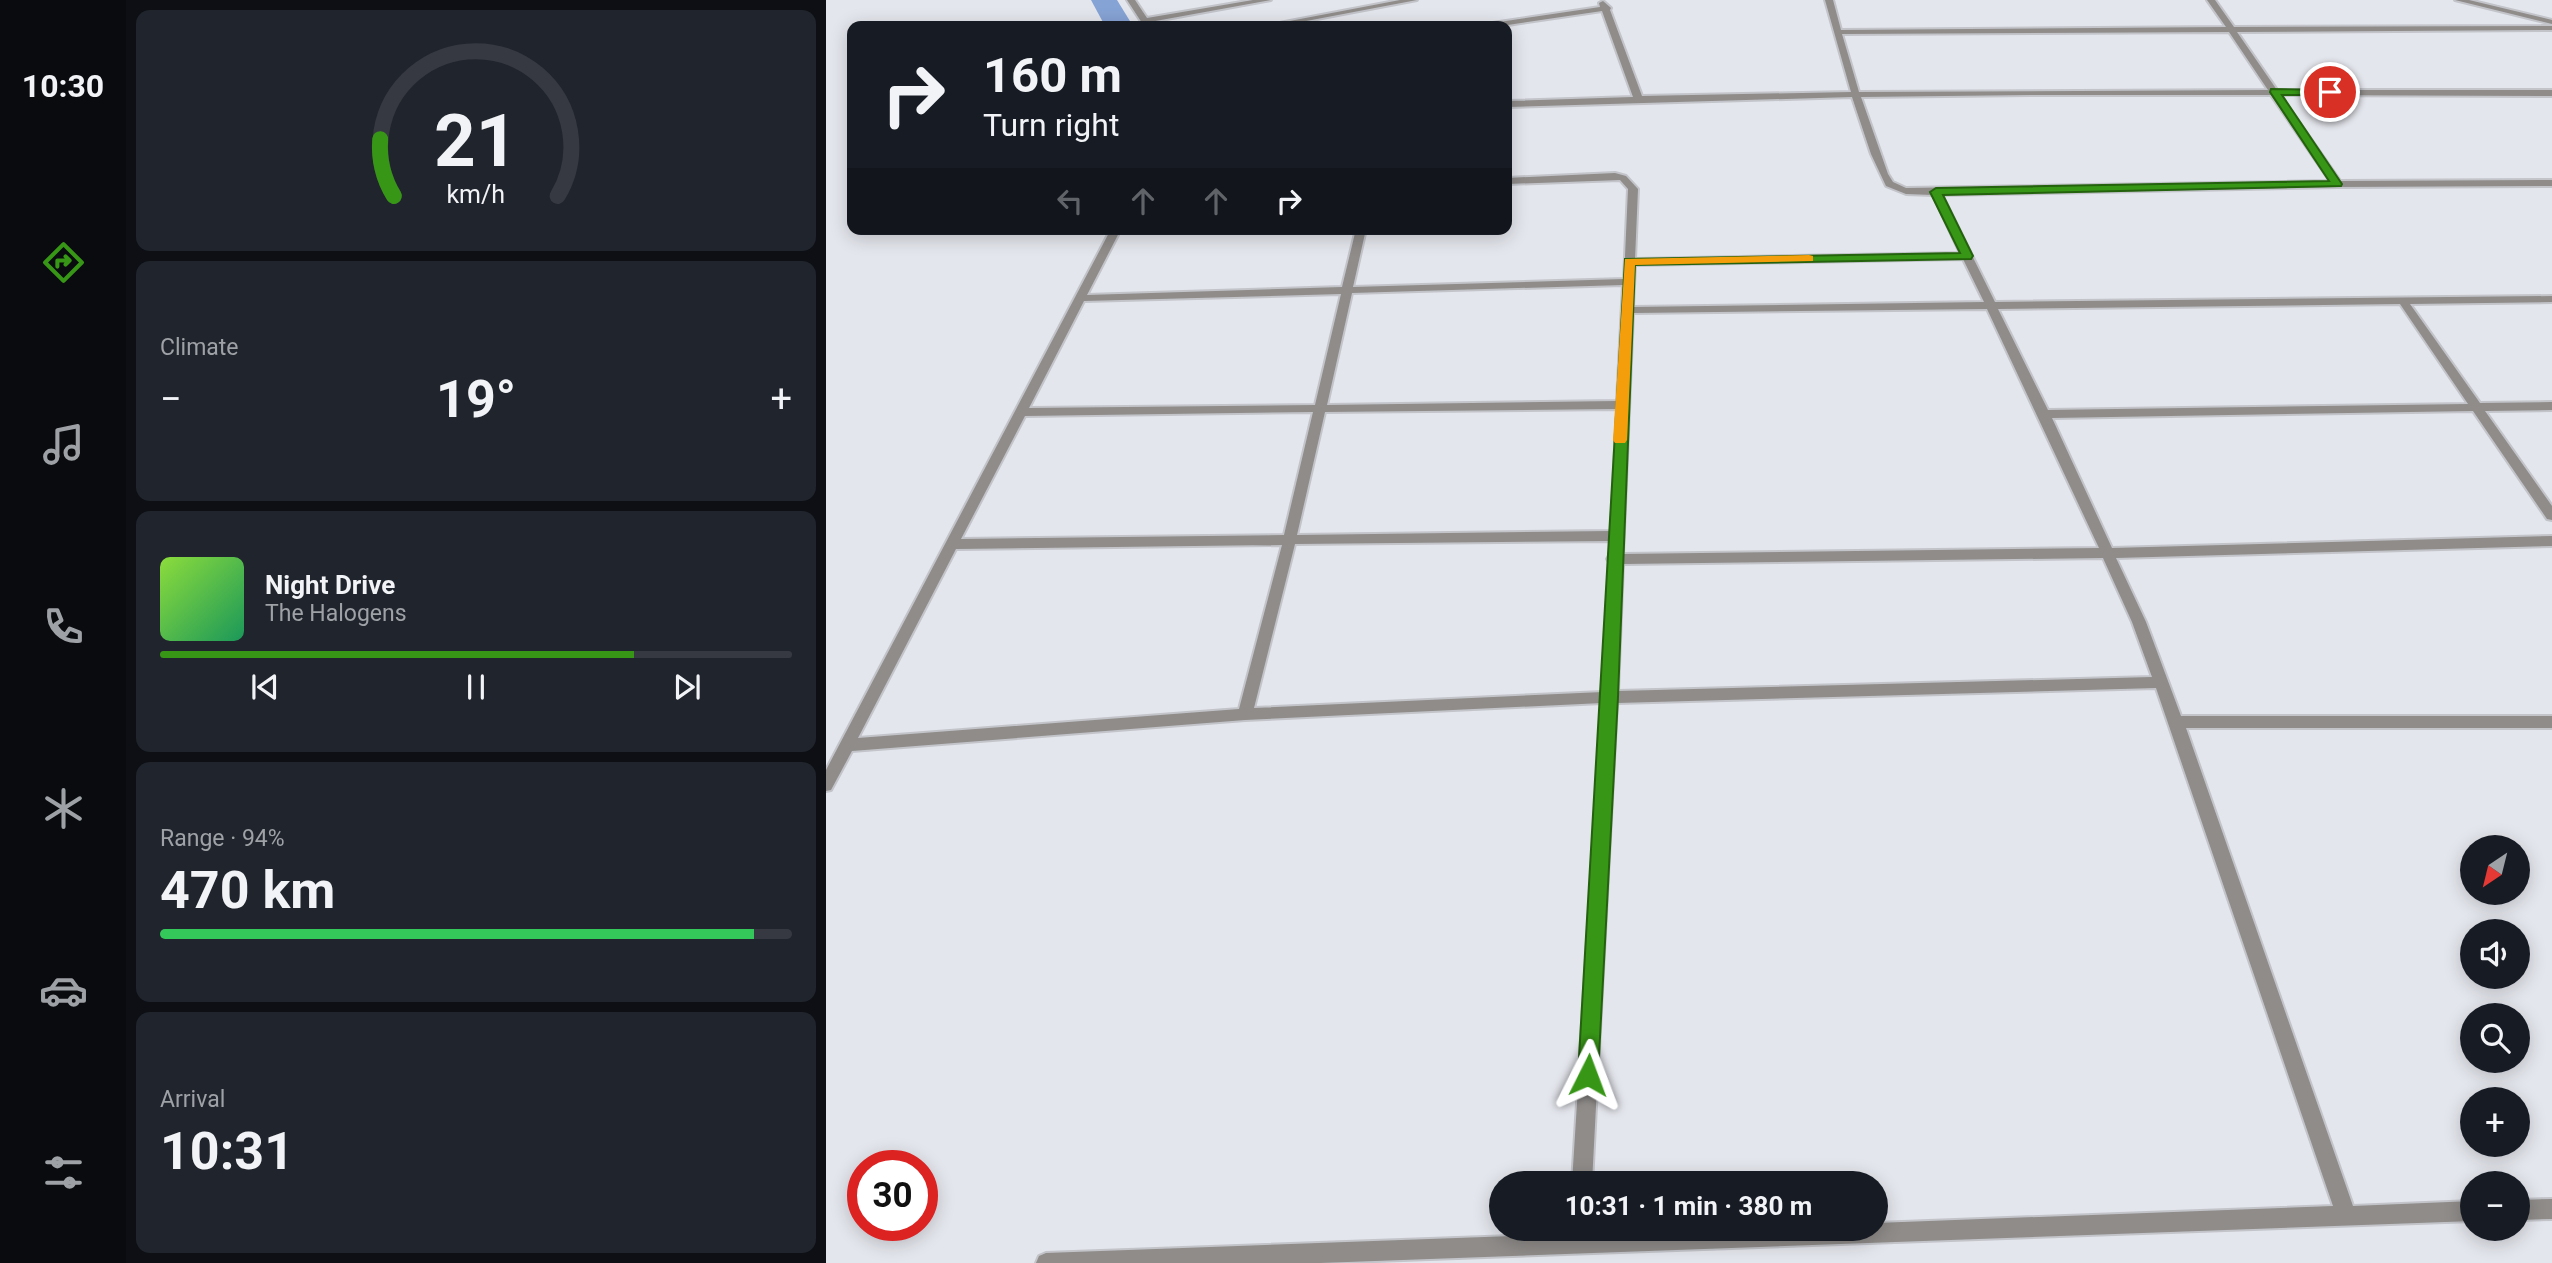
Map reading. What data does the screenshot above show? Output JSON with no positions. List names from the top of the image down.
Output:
{
  "north": "bottom left",
  "page": {
    "tabs": "10:30",
    "turn": ["160 m", "Turn right"],
    "tile": [
      "Climate",
      ["Range · 94%", "470 km"],
      ["Arrival", "10:31"]
    ],
    "heat": ["−", "19°", "+"],
    "song": ["Night Drive", "The Halogens"],
    "map_buttons": ["+", "−"],
    "limit": "30",
    "trip": "10:31 · 1 min · 380 m",
    "gauge": ["21", "km/h"]
  }
}
